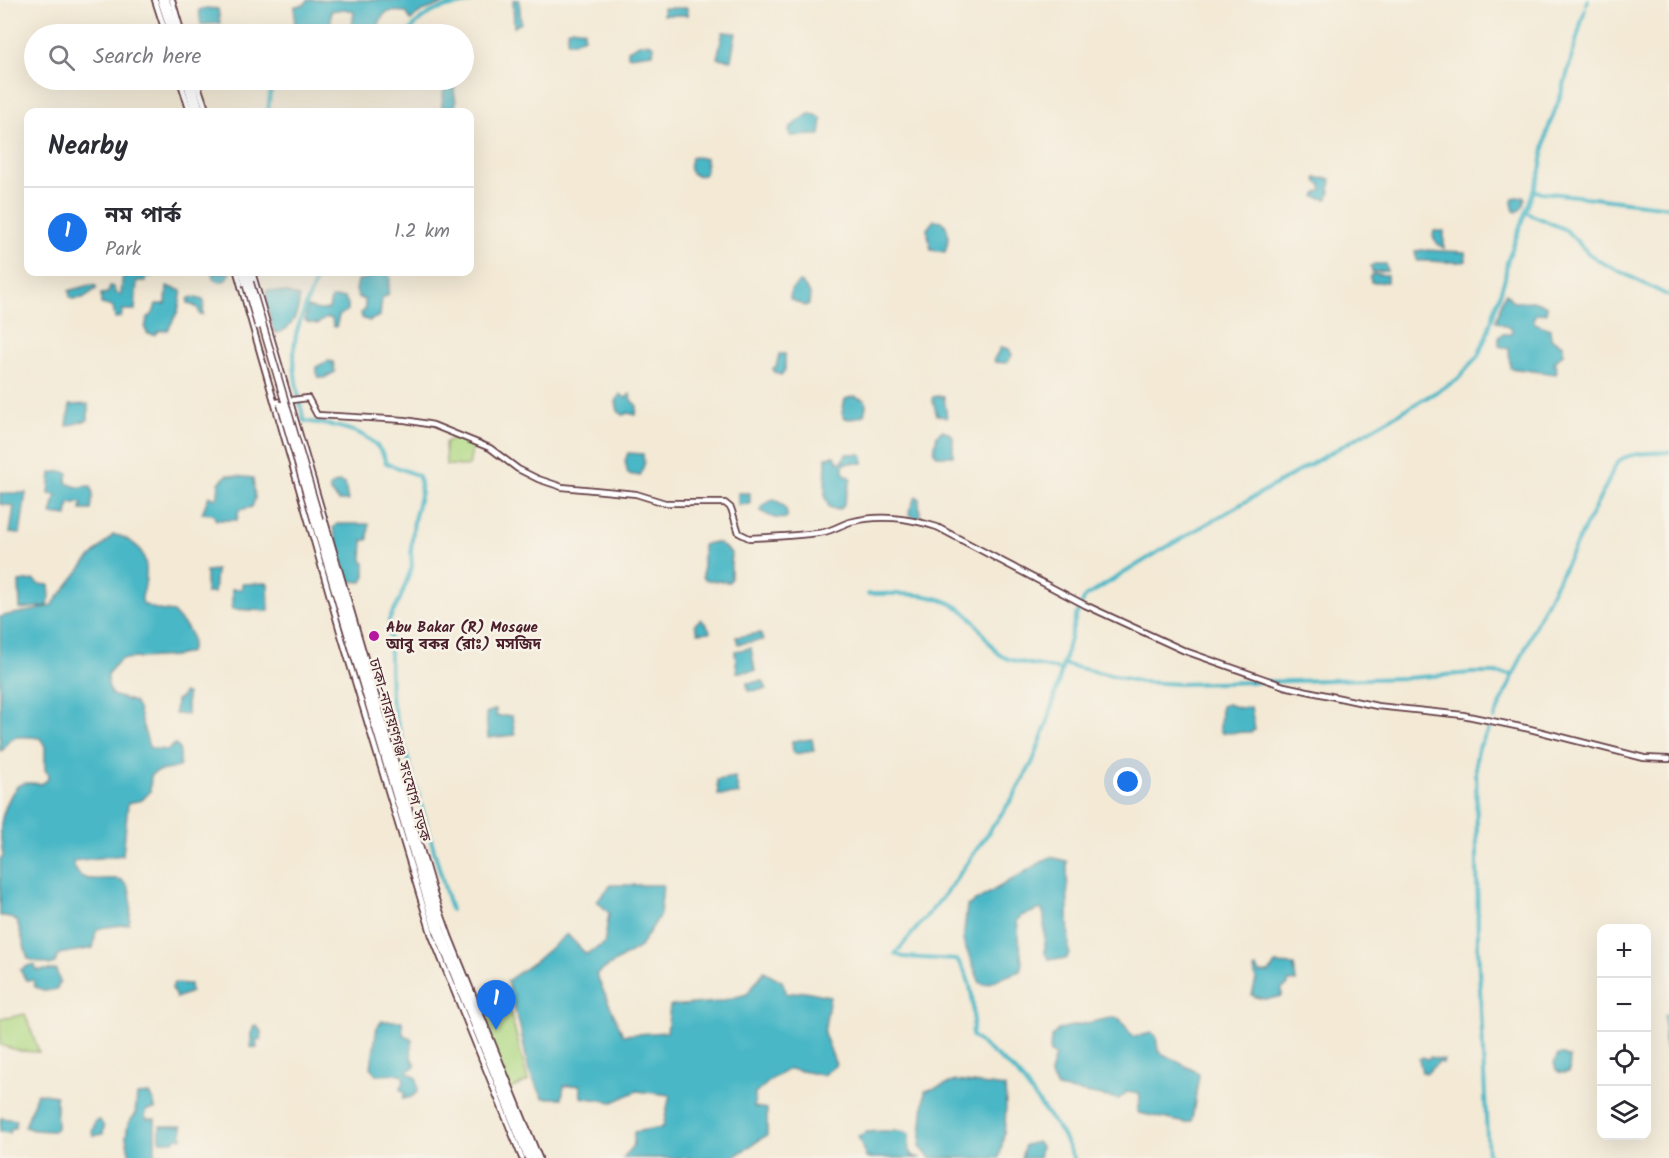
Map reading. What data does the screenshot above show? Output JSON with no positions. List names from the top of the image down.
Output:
{
  "streets": {
    "main road": ["ঢাকা-নারায়ণগঞ্জ সংযোগ সড়ক"]
  },
  "places": ["Abu Bakar (R) Mosque আবু বকর (রাঃ) মসজিদ"],
  "page": {
    "search": "Search here",
    "heading": "Nearby",
    "list": [
      {
        "mark": "1",
        "name": "নম পার্ক",
        "note": "Park",
        "value": "1.2 km"
      }
    ],
    "map_buttons": ["+", "−"],
    "pins": "1"
  }
}
